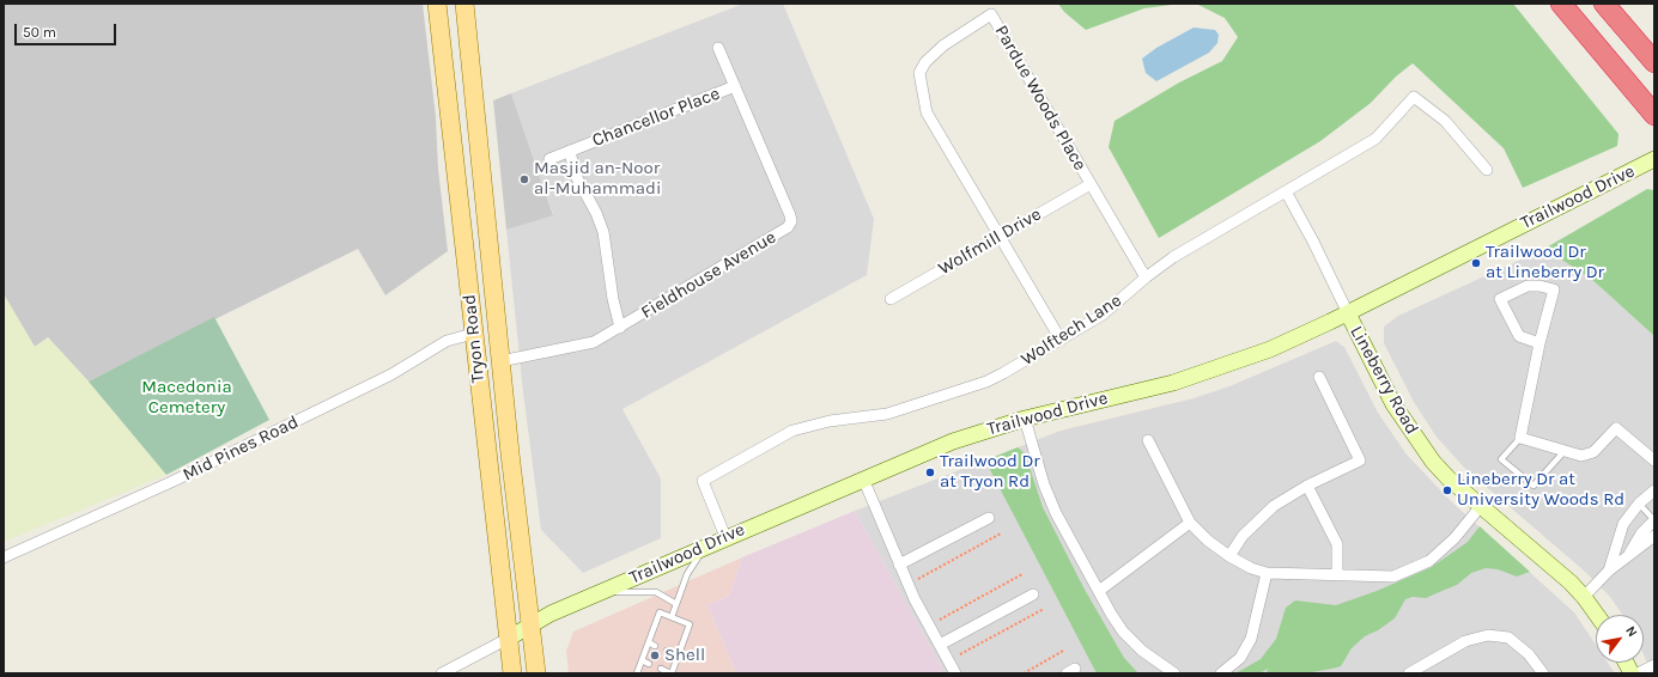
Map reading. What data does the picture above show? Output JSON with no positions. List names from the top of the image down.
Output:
{
  "streets": {
    "main road": ["Tryon Road"],
    "street": [
      "Pardue Woods Place",
      "Chancellor Place",
      "Trailwood Drive",
      "Wolfmill Drive",
      "Fieldhouse Avenue",
      "Wolftech Lane",
      "Lineberry Road",
      "Mid Pines Road"
    ]
  },
  "crossings": [
    ["Pardue Woods Place", "Wolfmill Drive"],
    ["Pardue Woods Place", "Wolftech Lane"],
    ["Chancellor Place", "Fieldhouse Avenue"],
    ["Trailwood Drive", "Wolftech Lane"],
    ["Trailwood Drive", "Tryon Road"],
    ["Trailwood Drive", "Lineberry Road"],
    ["Fieldhouse Avenue", "Tryon Road"],
    ["Tryon Road", "Mid Pines Road"]
  ],
  "parks": ["Macedonia Cemetery"],
  "places": [
    "Masjid an-Noor al-Muhammadi",
    "Trailwood Dr at Lineberry Dr",
    "Trailwood Dr at Tryon Rd",
    "Lineberry Dr at University Woods Rd",
    "Shell"
  ],
  "scale_bar": "50 m",
  "north": "top right"
}
